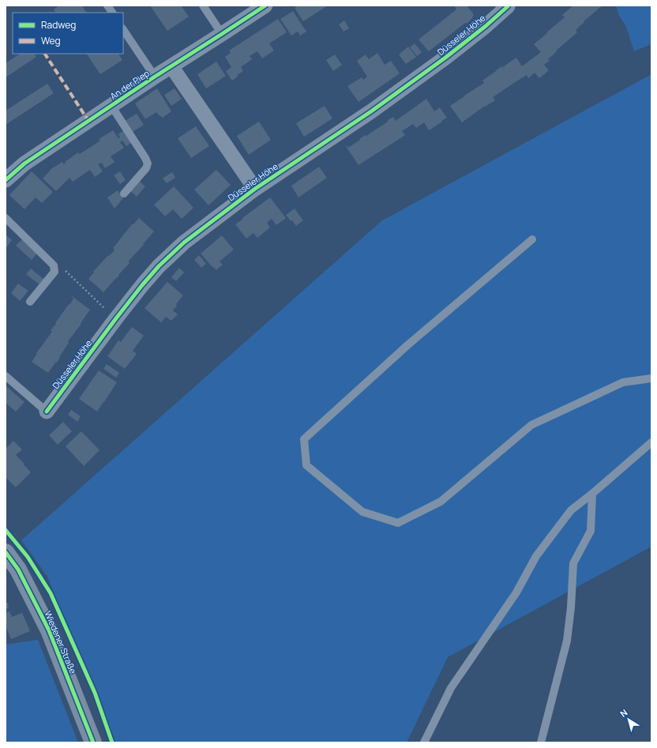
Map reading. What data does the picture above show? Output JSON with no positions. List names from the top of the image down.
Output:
{
  "streets": {
    "main road": ["Wiedener Straße"],
    "street": ["Düsseler Höhe", "An der Piep"]
  },
  "crossings": [
    ["Düsseler Höhe", "An der Piep"]
  ],
  "legend": ["Radweg", "Weg"],
  "north": "top left"
}
